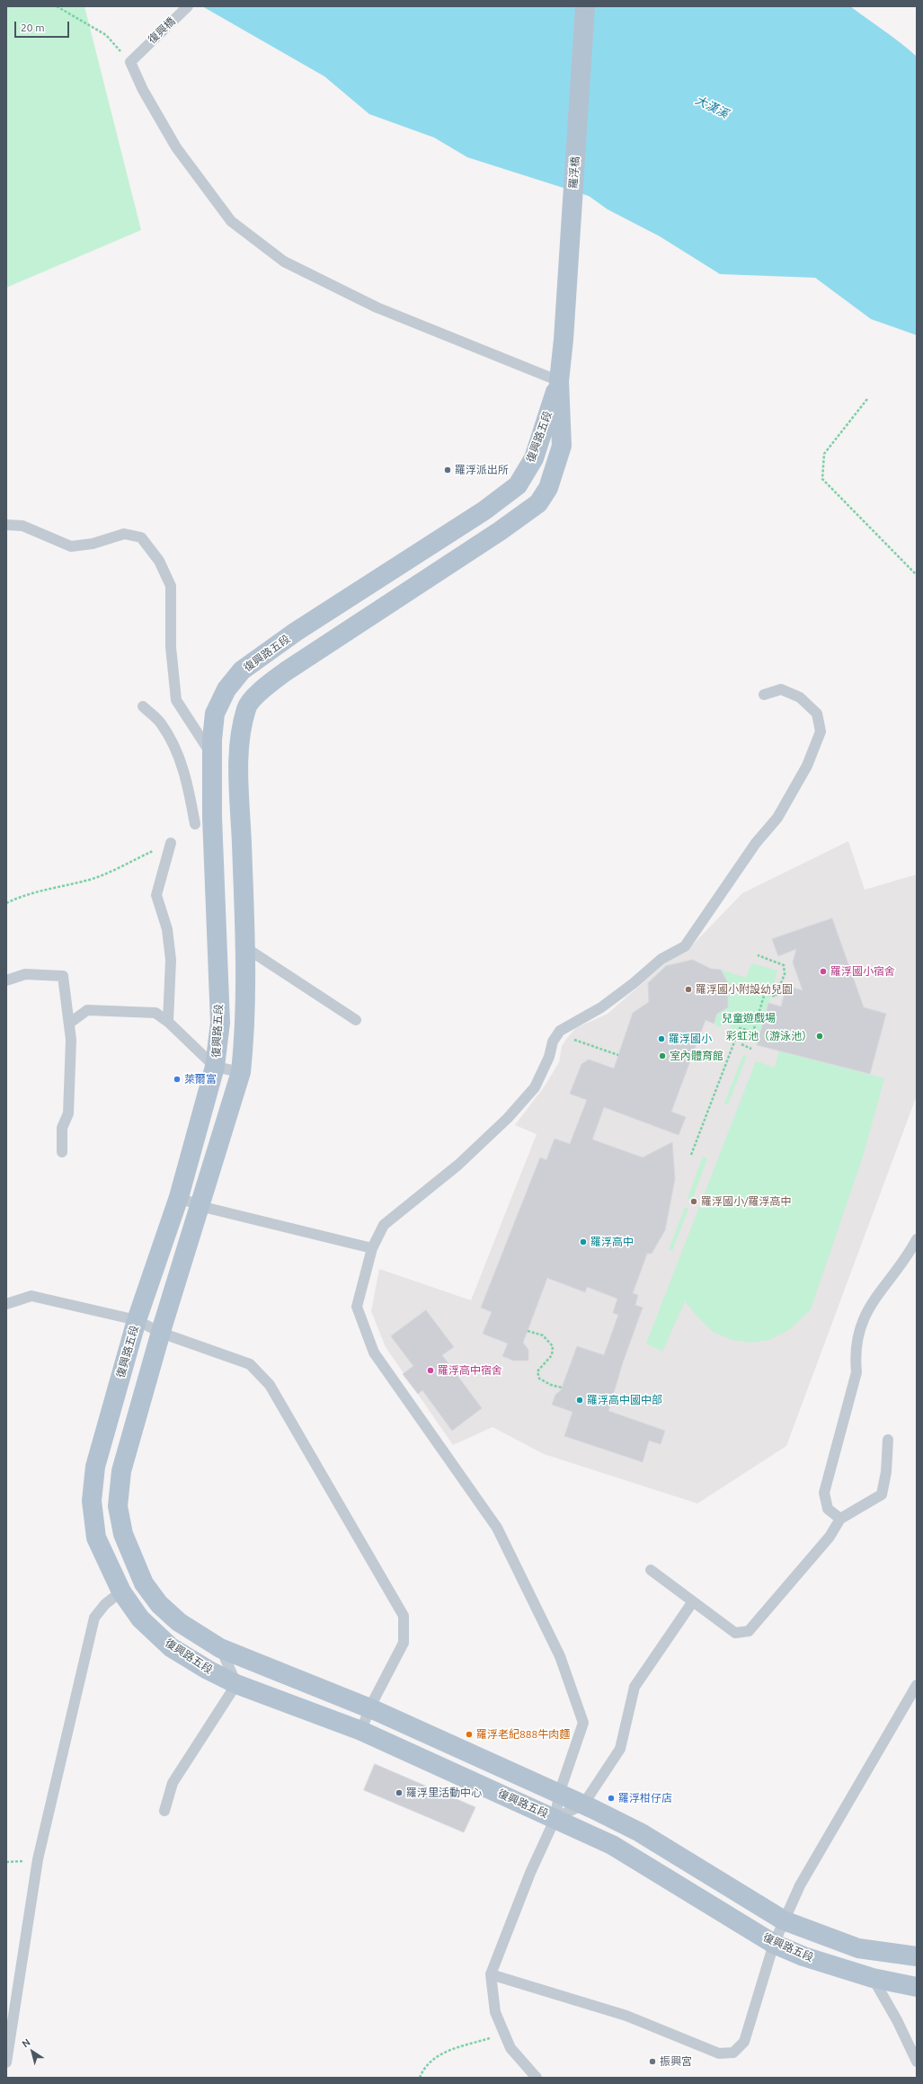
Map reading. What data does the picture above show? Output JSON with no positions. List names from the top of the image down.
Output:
{
  "streets": {
    "main road": ["羅浮橋", "復興路五段"],
    "lane": ["復興橋"]
  },
  "crossings": [
    ["羅浮橋", "復興路五段"]
  ],
  "water": ["大漢溪"],
  "parks": ["兒童遊戲場"],
  "places": [
    "羅浮派出所",
    "羅浮國小宿舍",
    "羅浮國小附設幼兒園",
    "彩虹池（游泳池）",
    "羅浮國小",
    "室內體育館",
    "萊爾富",
    "羅浮國小/羅浮高中",
    "羅浮高中",
    "羅浮高中宿舍",
    "羅浮高中國中部",
    "羅浮老紀888牛肉麵",
    "羅浮里活動中心",
    "羅浮柑仔店",
    "振興宮"
  ],
  "scale_bar": "20 m",
  "north": "top left"
}
